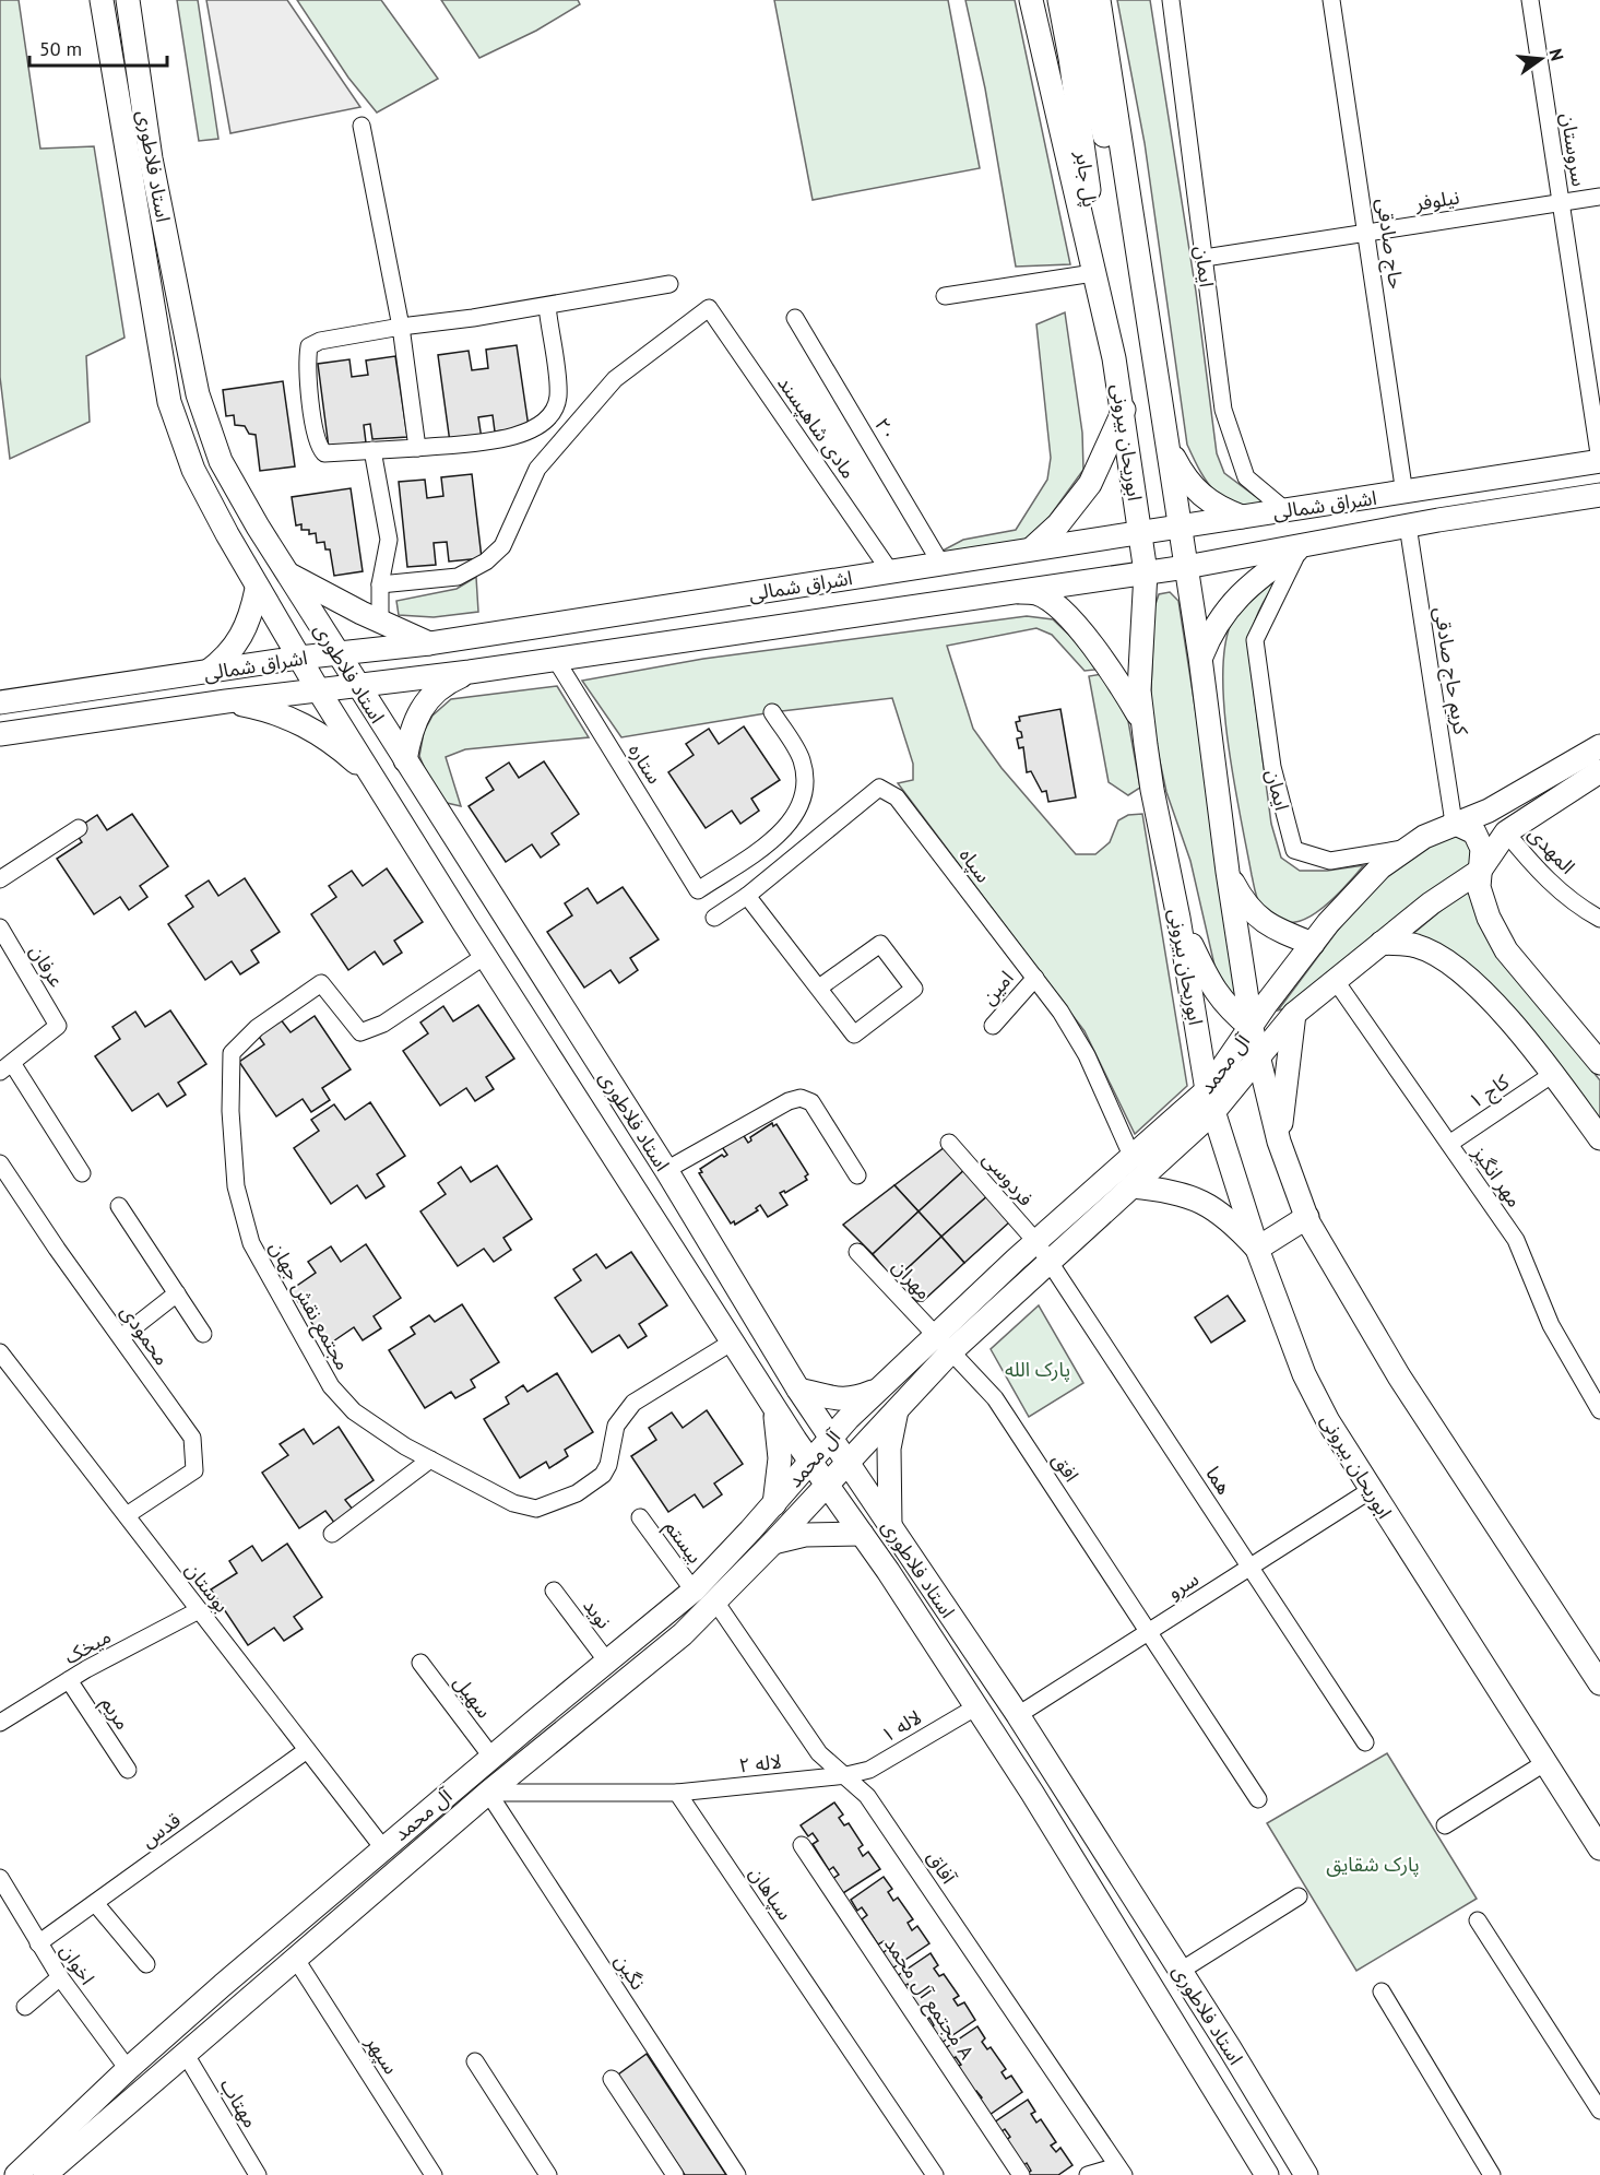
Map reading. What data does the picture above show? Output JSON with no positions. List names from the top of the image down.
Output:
{
  "streets": {
    "main road": [
      "استاد فلاطوری",
      "پل جابر",
      "ابوریحان بیرونی",
      "اشراق شمالی",
      "آل محمد"
    ],
    "street": [
      "سروستان",
      "نیلوفر",
      "حاج صادقی",
      "ایمان",
      "مادی شاهپسند",
      "۲۰",
      "کریم حاج صادقی",
      "ستاره",
      "المهدی",
      "سپاه",
      "عرفان",
      "امین",
      "کاج ۱",
      "مهر انگیز",
      "فردوسی",
      "مهران",
      "مجتمع نقش جهان",
      "محمودی",
      "افق",
      "هما",
      "بیستم",
      "سرو",
      "بوستان",
      "نوید",
      "میخک",
      "سهیل",
      "مریم",
      "لاله ۱",
      "لاله ۲",
      "قدس",
      "آفاق",
      "سپاهان",
      "اخوان",
      "نگین",
      "مجتمع آل محمد A",
      "سپهر",
      "مهتاب"
    ]
  },
  "crossings": [
    ["سروستان", "نیلوفر"],
    ["سروستان", "اشراق شمالی"],
    ["استاد فلاطوری", "اشراق شمالی"],
    ["استاد فلاطوری", "آل محمد"],
    ["استاد فلاطوری", "مجتمع نقش جهان"],
    ["استاد فلاطوری", "سرو"],
    ["استاد فلاطوری", "لاله ۱"],
    ["پل جابر", "ابوریحان بیرونی"],
    ["نیلوفر", "حاج صادقی"],
    ["نیلوفر", "ایمان"],
    ["حاج صادقی", "اشراق شمالی"],
    ["ایمان", "اشراق شمالی"],
    ["ایمان", "آل محمد"],
    ["مادی شاهپسند", "اشراق شمالی"],
    ["۲۰", "اشراق شمالی"],
    ["ابوریحان بیرونی", "اشراق شمالی"],
    ["ابوریحان بیرونی", "آل محمد"],
    ["ابوریحان بیرونی", "سرو"],
    ["اشراق شمالی", "کریم حاج صادقی"],
    ["اشراق شمالی", "ستاره"],
    ["کریم حاج صادقی", "آل محمد"],
    ["المهدی", "آل محمد"],
    ["سپاه", "امین"],
    ["سپاه", "آل محمد"],
    ["آل محمد", "مهر انگیز"],
    ["آل محمد", "فردوسی"],
    ["آل محمد", "مهران"],
    ["آل محمد", "افق"],
    ["آل محمد", "هما"],
    ["آل محمد", "بیستم"],
    ["آل محمد", "بوستان"],
    ["آل محمد", "نوید"],
    ["آل محمد", "سهیل"],
    ["آل محمد", "آفاق"],
    ["آل محمد", "اخوان"],
    ["آل محمد", "نگین"],
    ["آل محمد", "سپهر"],
    ["آل محمد", "مهتاب"],
    ["کاج ۱", "مهر انگیز"],
    ["فردوسی", "هما"],
    ["مهران", "افق"],
    ["محمودی", "بوستان"],
    ["افق", "سرو"],
    ["هما", "سرو"],
    ["بوستان", "میخک"],
    ["بوستان", "قدس"],
    ["میخک", "مریم"],
    ["لاله ۱", "لاله ۲"],
    ["لاله ۱", "آفاق"],
    ["لاله ۲", "آفاق"],
    ["لاله ۲", "سپاهان"],
    ["قدس", "اخوان"]
  ],
  "parks": ["پارک الله", "پارک شقایق"],
  "scale_bar": "50 m",
  "north": "right"
}
